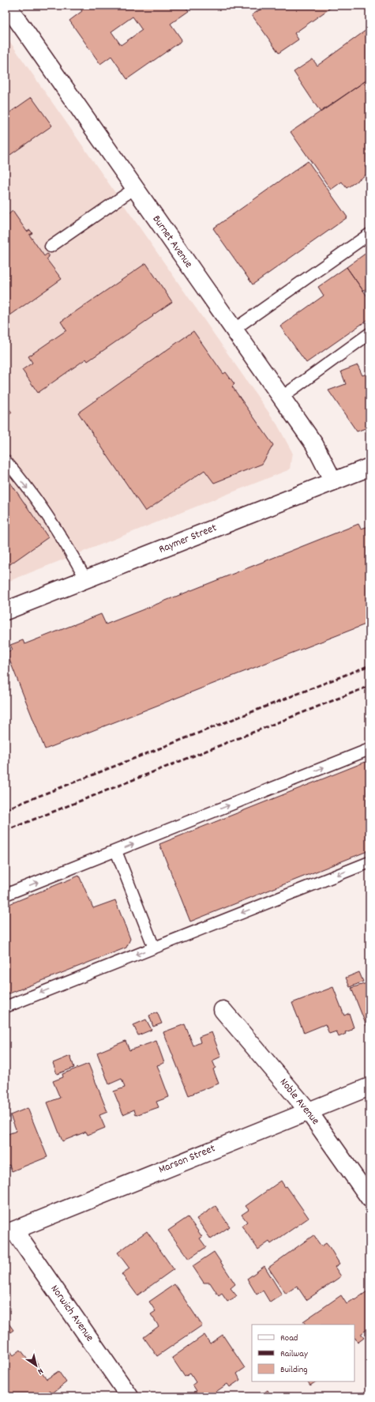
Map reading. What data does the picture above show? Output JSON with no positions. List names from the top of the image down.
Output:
{
  "streets": {
    "street": [
      "Burnet Avenue",
      "Raymer Street",
      "Noble Avenue",
      "Marson Street",
      "Norwich Avenue"
    ]
  },
  "crossings": [
    ["Burnet Avenue", "Raymer Street"],
    ["Noble Avenue", "Marson Street"],
    ["Marson Street", "Norwich Avenue"]
  ],
  "legend": ["Road", "Railway", "Building"],
  "north": "bottom right"
}
